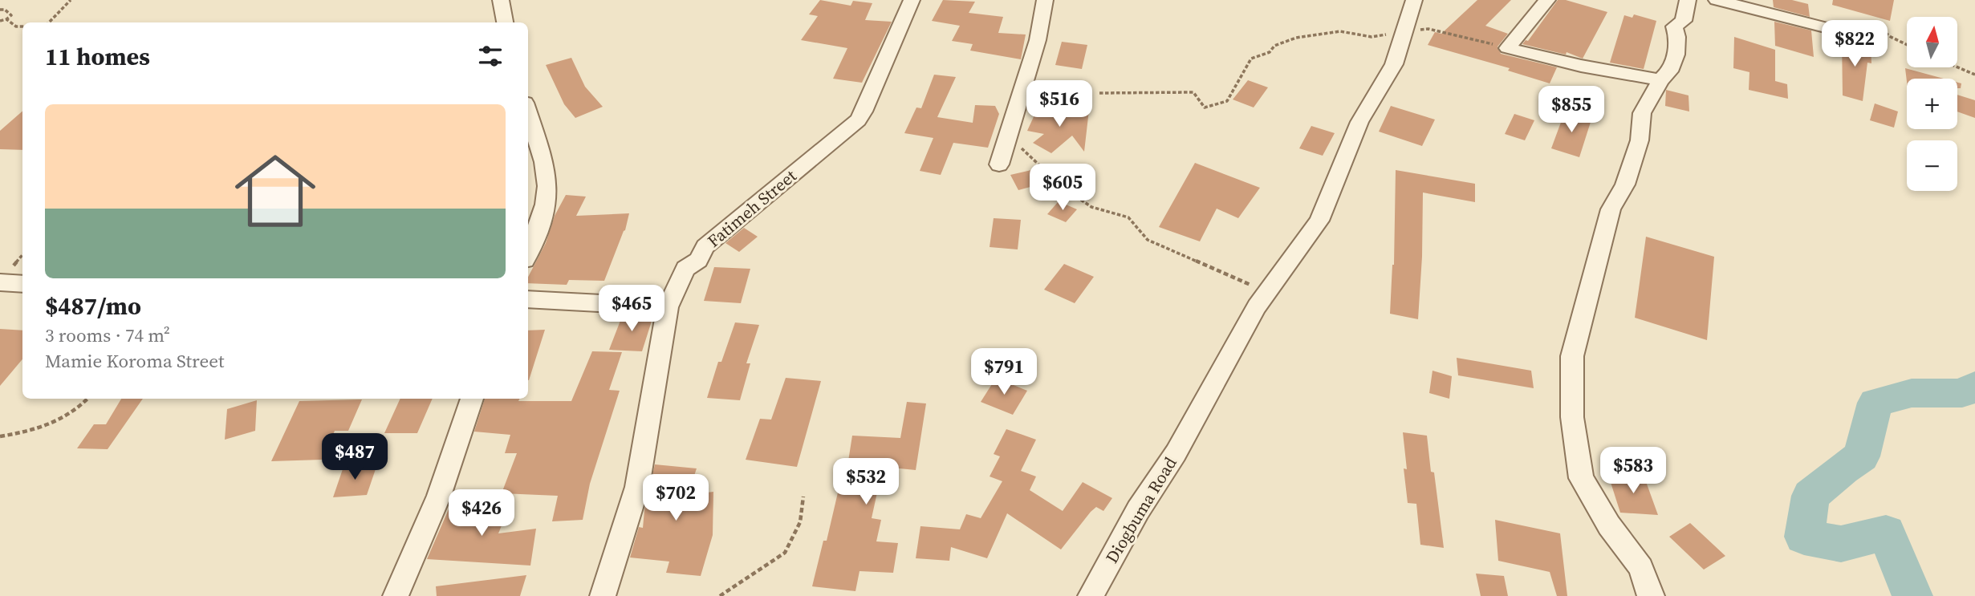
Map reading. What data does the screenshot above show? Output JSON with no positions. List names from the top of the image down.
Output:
{
  "streets": {
    "street": ["Fatimeh Street", "Diogbuma Road"]
  },
  "north": "top",
  "page": {
    "map_buttons": ["+", "−"],
    "price": [
      "$822",
      "$516",
      "$855",
      "$605",
      "$465",
      "$791",
      "$487",
      "$583",
      "$532",
      "$702",
      "$426"
    ],
    "heading": "11 homes",
    "list": [
      {
        "name": "$487/mo",
        "note": "3 rooms · 74 m² · Mamie Koroma Street"
      }
    ]
  }
}
